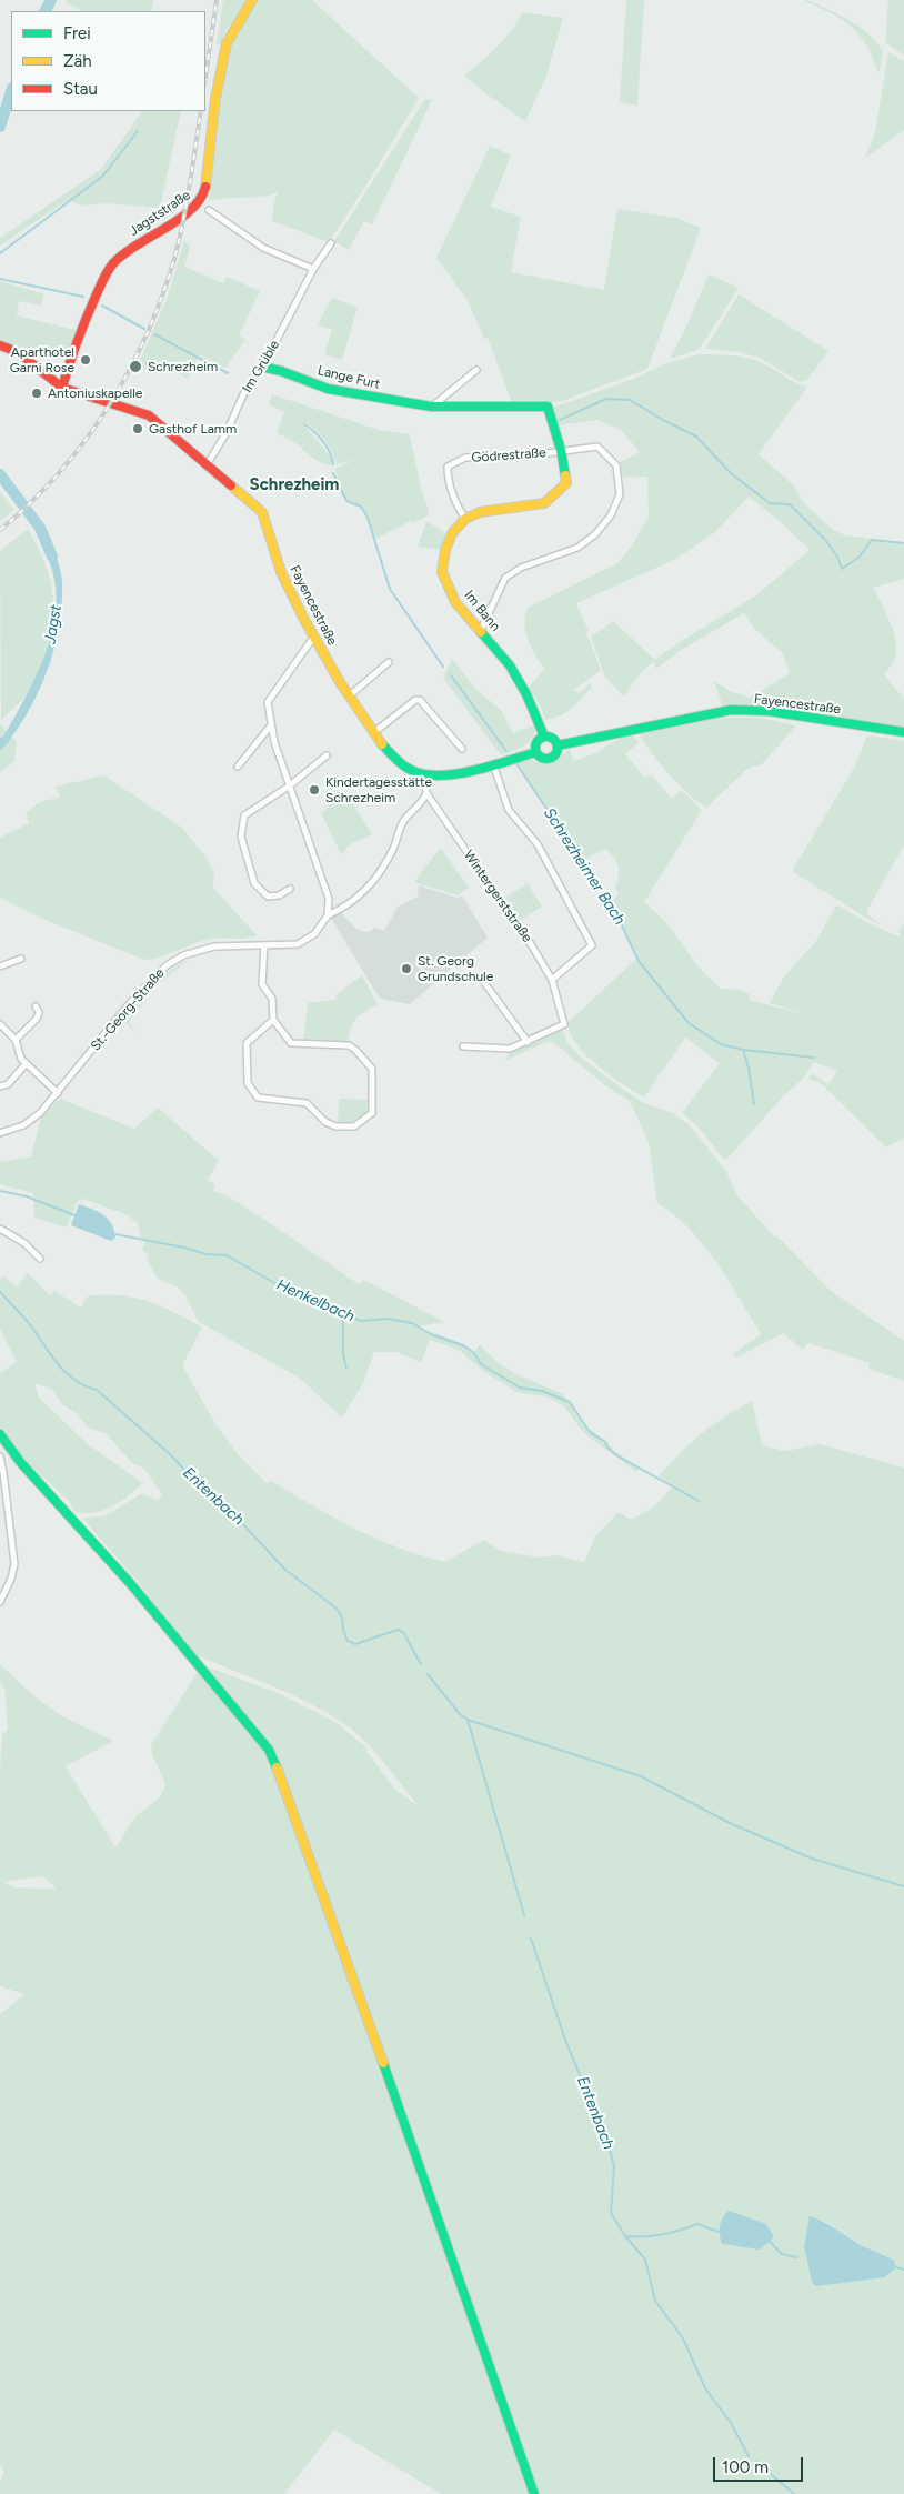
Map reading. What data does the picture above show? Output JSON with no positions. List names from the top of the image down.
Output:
{
  "streets": {
    "street": [
      "Jagststraße",
      "Im Grüble",
      "Lange Furt",
      "Gödrestraße",
      "Fayencestraße",
      "Im Bann",
      "Wintergerststraße",
      "St.-Georg-Straße"
    ]
  },
  "crossings": [
    ["Jagststraße", "Fayencestraße"],
    ["Im Grüble", "Lange Furt"],
    ["Im Grüble", "Fayencestraße"],
    ["Lange Furt", "Gödrestraße"],
    ["Gödrestraße", "Im Bann"],
    ["Fayencestraße", "Im Bann"],
    ["Fayencestraße", "Wintergerststraße"],
    ["Wintergerststraße", "St.-Georg-Straße"]
  ],
  "districts": ["Schrezheim"],
  "water": [
    "Jagst",
    "Schrezheimer Bach",
    "Henkelbach",
    "Entenbach"
  ],
  "places": [
    "Aparthotel Garni Rose",
    "Schrezheim",
    "Antoniuskapelle",
    "Gasthof Lamm",
    "Kindertagesstätte Schrezheim",
    "St. Georg Grundschule"
  ],
  "legend": ["Frei", "Zäh", "Stau"],
  "scale_bar": "100 m"
}
